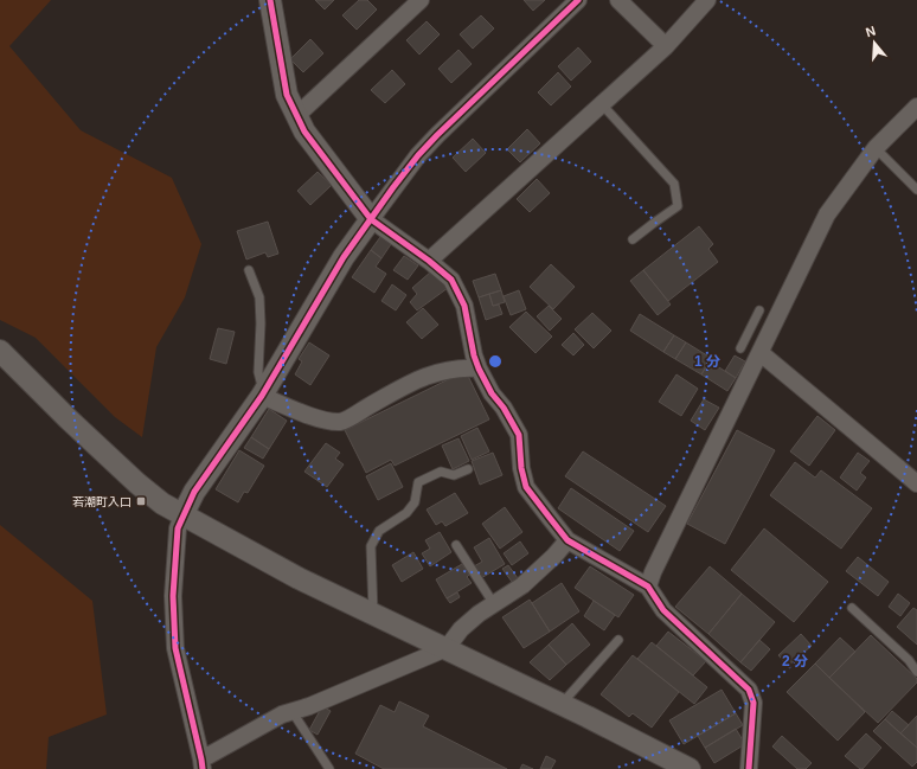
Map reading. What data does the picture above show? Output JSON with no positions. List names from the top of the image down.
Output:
{
  "places": {
    "transit": ["若潮町入口"]
  },
  "north": "top",
  "rings": ["1 分", "2 分"]
}
